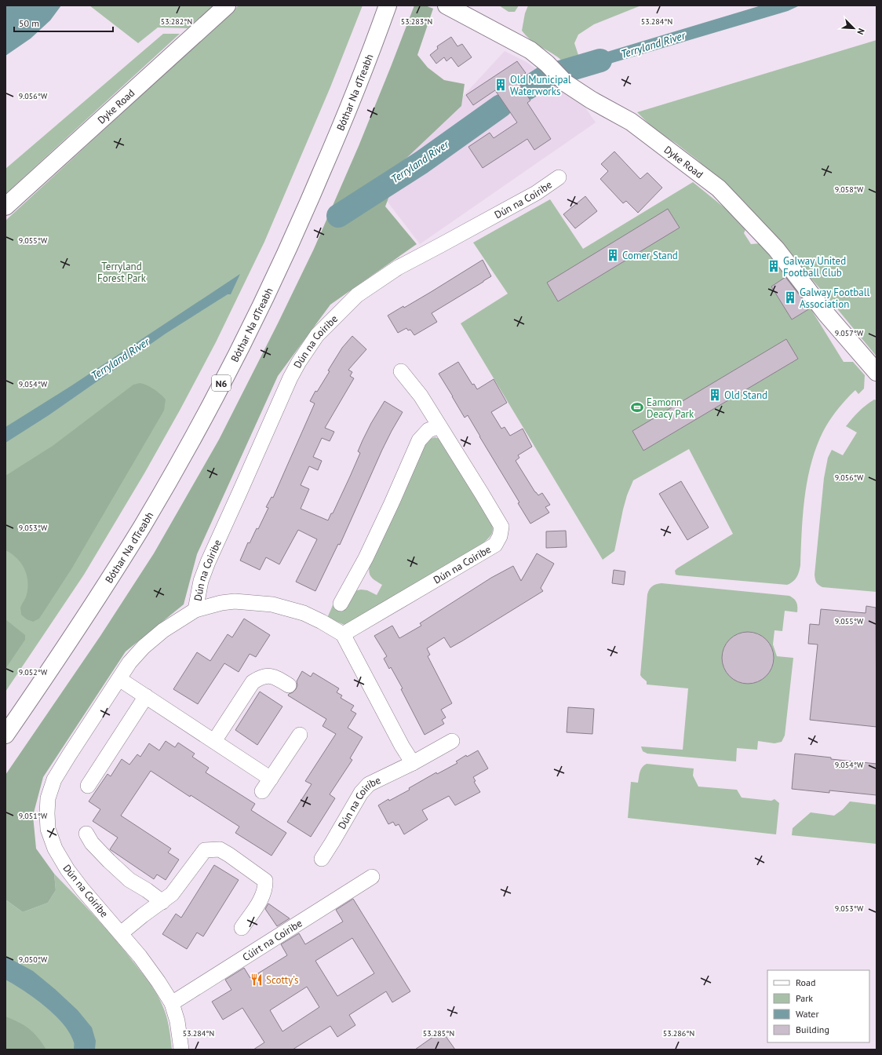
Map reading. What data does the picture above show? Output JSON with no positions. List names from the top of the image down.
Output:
{
  "streets": {
    "main road": ["Bóthar Na dTreabh", "Dyke Road", "N6"],
    "street": ["Dún na Coiribe", "Cúirt na Coiribe"]
  },
  "crossings": [
    ["Dún na Coiribe", "Cúirt na Coiribe"]
  ],
  "water": ["Terryland River"],
  "parks": ["Terryland Forest Park"],
  "places": {
    "building": [
      "Old Municipal Waterworks",
      "Comer Stand",
      "Galway United Football Club",
      "Galway Football Association",
      "Old Stand"
    ],
    "sports": ["Eamonn Deacy Park"],
    "restaurant": ["Scotty’s"]
  },
  "legend": [
    "Road",
    "Park",
    "Water",
    "Building"
  ],
  "scale_bar": "50 m",
  "north": "bottom right",
  "coordinates": [
    "53.283°N",
    "53.284°N",
    "53.282°N",
    "9.056°W",
    "9.058°W",
    "9.055°W",
    "9.057°W",
    "9.054°W",
    "9.053°W",
    "9.052°W",
    "9.051°W",
    "9.050°W",
    "53.285°N",
    "53.286°N"
  ]
}
